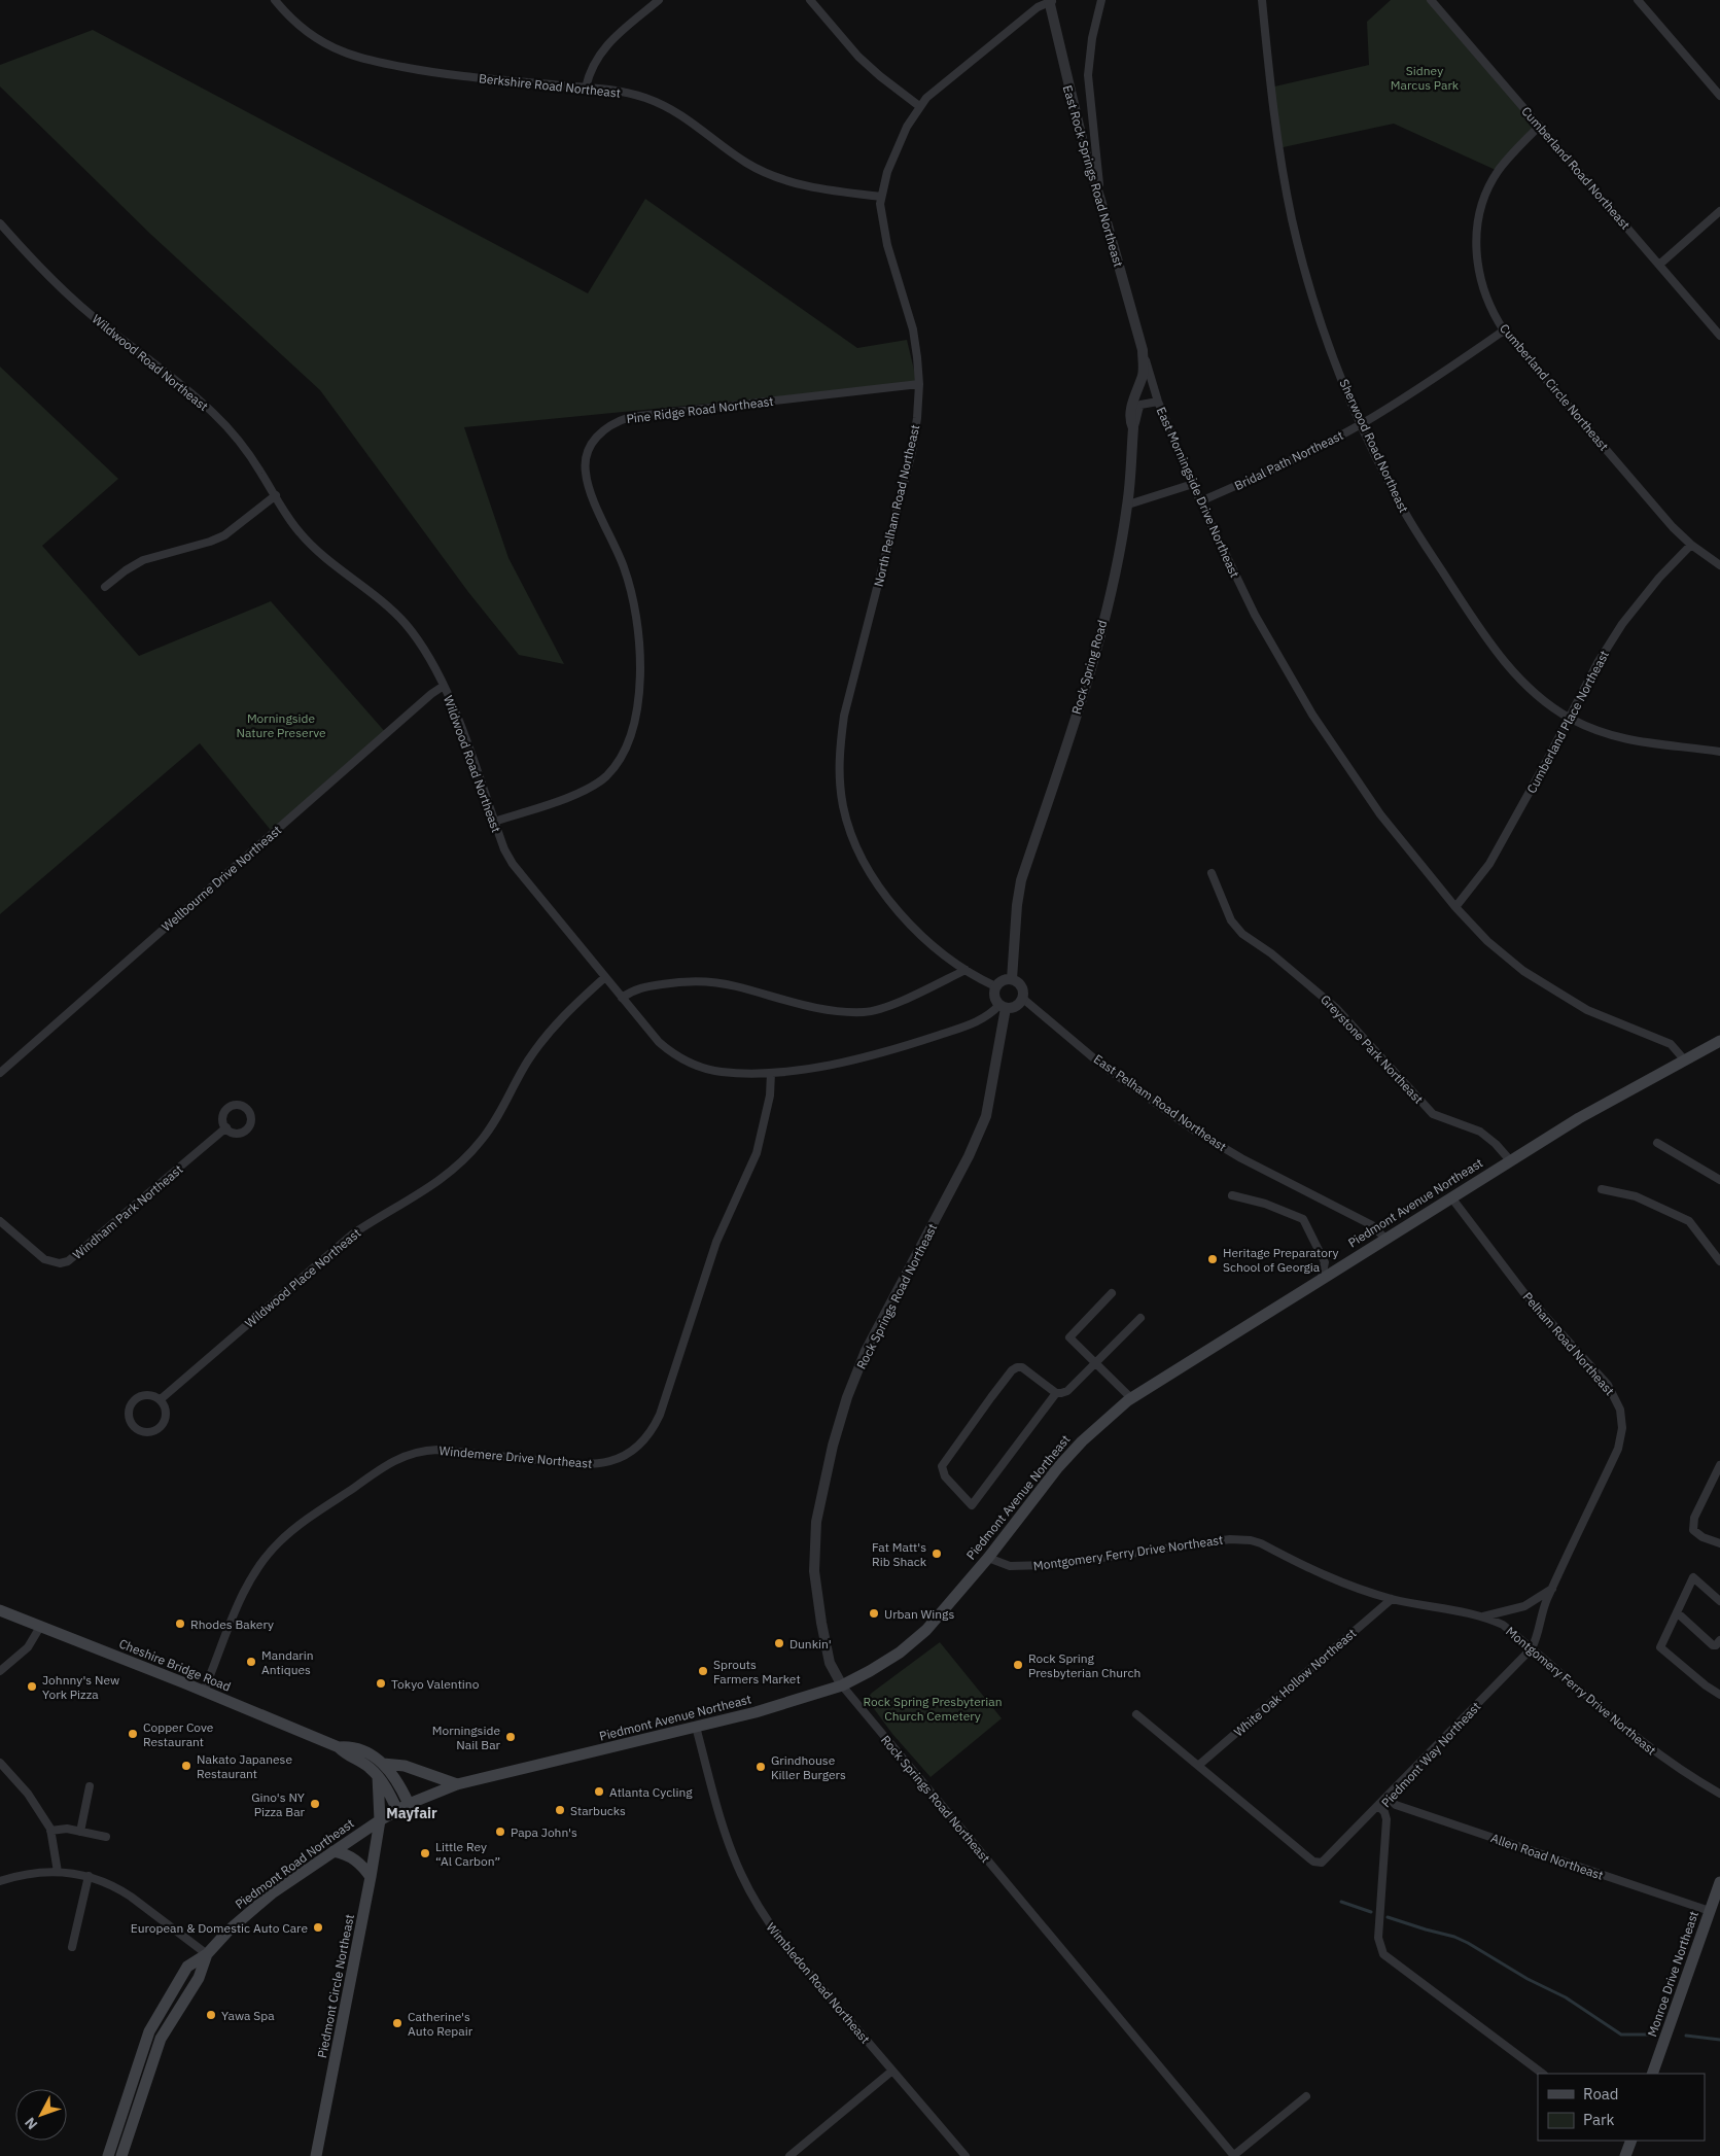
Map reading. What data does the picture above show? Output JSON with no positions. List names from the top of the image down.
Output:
{
  "streets": {
    "main road": [
      "Piedmont Avenue Northeast",
      "Cheshire Bridge Road",
      "Piedmont Road Northeast",
      "Monroe Drive Northeast",
      "Piedmont Circle Northeast"
    ],
    "street": [
      "Berkshire Road Northeast",
      "Cumberland Road Northeast",
      "East Rock Springs Road Northeast",
      "Wildwood Road Northeast",
      "Cumberland Circle Northeast",
      "Pine Ridge Road Northeast",
      "Sherwood Road Northeast",
      "Bridal Path Northeast",
      "East Morningside Drive Northeast",
      "North Pelham Road Northeast",
      "Rock Spring Road",
      "Cumberland Place Northeast",
      "Wellbourne Drive Northeast",
      "Greystone Park Northeast",
      "East Pelham Road Northeast",
      "Windham Park Northeast",
      "Wildwood Place Northeast",
      "Rock Springs Road Northeast",
      "Pelham Road Northeast",
      "Windemere Drive Northeast",
      "Montgomery Ferry Drive Northeast",
      "White Oak Hollow Northeast",
      "Piedmont Way Northeast",
      "Allen Road Northeast",
      "Wimbledon Road Northeast"
    ]
  },
  "crossings": [
    ["Berkshire Road Northeast", "North Pelham Road Northeast"],
    ["Cumberland Road Northeast", "Cumberland Circle Northeast"],
    ["East Rock Springs Road Northeast", "East Morningside Drive Northeast"],
    ["East Rock Springs Road Northeast", "North Pelham Road Northeast"],
    ["East Rock Springs Road Northeast", "Rock Spring Road"],
    ["Wildwood Road Northeast", "Pine Ridge Road Northeast"],
    ["Wildwood Road Northeast", "North Pelham Road Northeast"],
    ["Wildwood Road Northeast", "Rock Spring Road"],
    ["Wildwood Road Northeast", "Wellbourne Drive Northeast"],
    ["Wildwood Road Northeast", "East Pelham Road Northeast"],
    ["Wildwood Road Northeast", "Wildwood Place Northeast"],
    ["Wildwood Road Northeast", "Rock Springs Road Northeast"],
    ["Wildwood Road Northeast", "Windemere Drive Northeast"],
    ["Cumberland Circle Northeast", "Bridal Path Northeast"],
    ["Cumberland Circle Northeast", "Cumberland Place Northeast"],
    ["Pine Ridge Road Northeast", "North Pelham Road Northeast"],
    ["Sherwood Road Northeast", "Bridal Path Northeast"],
    ["Sherwood Road Northeast", "Cumberland Place Northeast"],
    ["Bridal Path Northeast", "East Morningside Drive Northeast"],
    ["East Morningside Drive Northeast", "Rock Spring Road"],
    ["East Morningside Drive Northeast", "Cumberland Place Northeast"],
    ["East Morningside Drive Northeast", "Piedmont Avenue Northeast"],
    ["North Pelham Road Northeast", "Rock Spring Road"],
    ["North Pelham Road Northeast", "East Pelham Road Northeast"],
    ["North Pelham Road Northeast", "Rock Springs Road Northeast"],
    ["Rock Spring Road", "East Pelham Road Northeast"],
    ["Rock Spring Road", "Rock Springs Road Northeast"],
    ["Greystone Park Northeast", "Piedmont Avenue Northeast"],
    ["East Pelham Road Northeast", "Piedmont Avenue Northeast"],
    ["East Pelham Road Northeast", "Rock Springs Road Northeast"],
    ["Piedmont Avenue Northeast", "Rock Springs Road Northeast"],
    ["Piedmont Avenue Northeast", "Pelham Road Northeast"],
    ["Piedmont Avenue Northeast", "Montgomery Ferry Drive Northeast"],
    ["Piedmont Avenue Northeast", "Piedmont Road Northeast"],
    ["Piedmont Avenue Northeast", "Wimbledon Road Northeast"],
    ["Piedmont Avenue Northeast", "Piedmont Circle Northeast"],
    ["Pelham Road Northeast", "Montgomery Ferry Drive Northeast"],
    ["Pelham Road Northeast", "Piedmont Way Northeast"],
    ["Windemere Drive Northeast", "Cheshire Bridge Road"],
    ["Montgomery Ferry Drive Northeast", "White Oak Hollow Northeast"],
    ["Montgomery Ferry Drive Northeast", "Piedmont Way Northeast"],
    ["Piedmont Way Northeast", "Allen Road Northeast"],
    ["Allen Road Northeast", "Monroe Drive Northeast"],
    ["Piedmont Road Northeast", "Piedmont Circle Northeast"]
  ],
  "districts": ["Mayfair"],
  "parks": ["Sidney Marcus Park", "Morningside Nature Preserve", "Rock Spring Presbyterian Church Cemetery"],
  "places": [
    "Heritage Preparatory School of Georgia",
    "Fat Matt's Rib Shack",
    "Urban Wings",
    "Rhodes Bakery",
    "Dunkin'",
    "Mandarin Antiques",
    "Rock Spring Presbyterian Church",
    "Sprouts Farmers Market",
    "Tokyo Valentino",
    "Johnny's New York Pizza",
    "Copper Cove Restaurant",
    "Morningside Nail Bar",
    "Nakato Japanese Restaurant",
    "Grindhouse Killer Burgers",
    "Atlanta Cycling",
    "Gino's NY Pizza Bar",
    "Starbucks",
    "Papa John's",
    "Little Rey “Al Carbon”",
    "European & Domestic Auto Care",
    "Yawa Spa",
    "Catherine's Auto Repair"
  ],
  "legend": ["Road", "Park"],
  "north": "bottom left"
}
